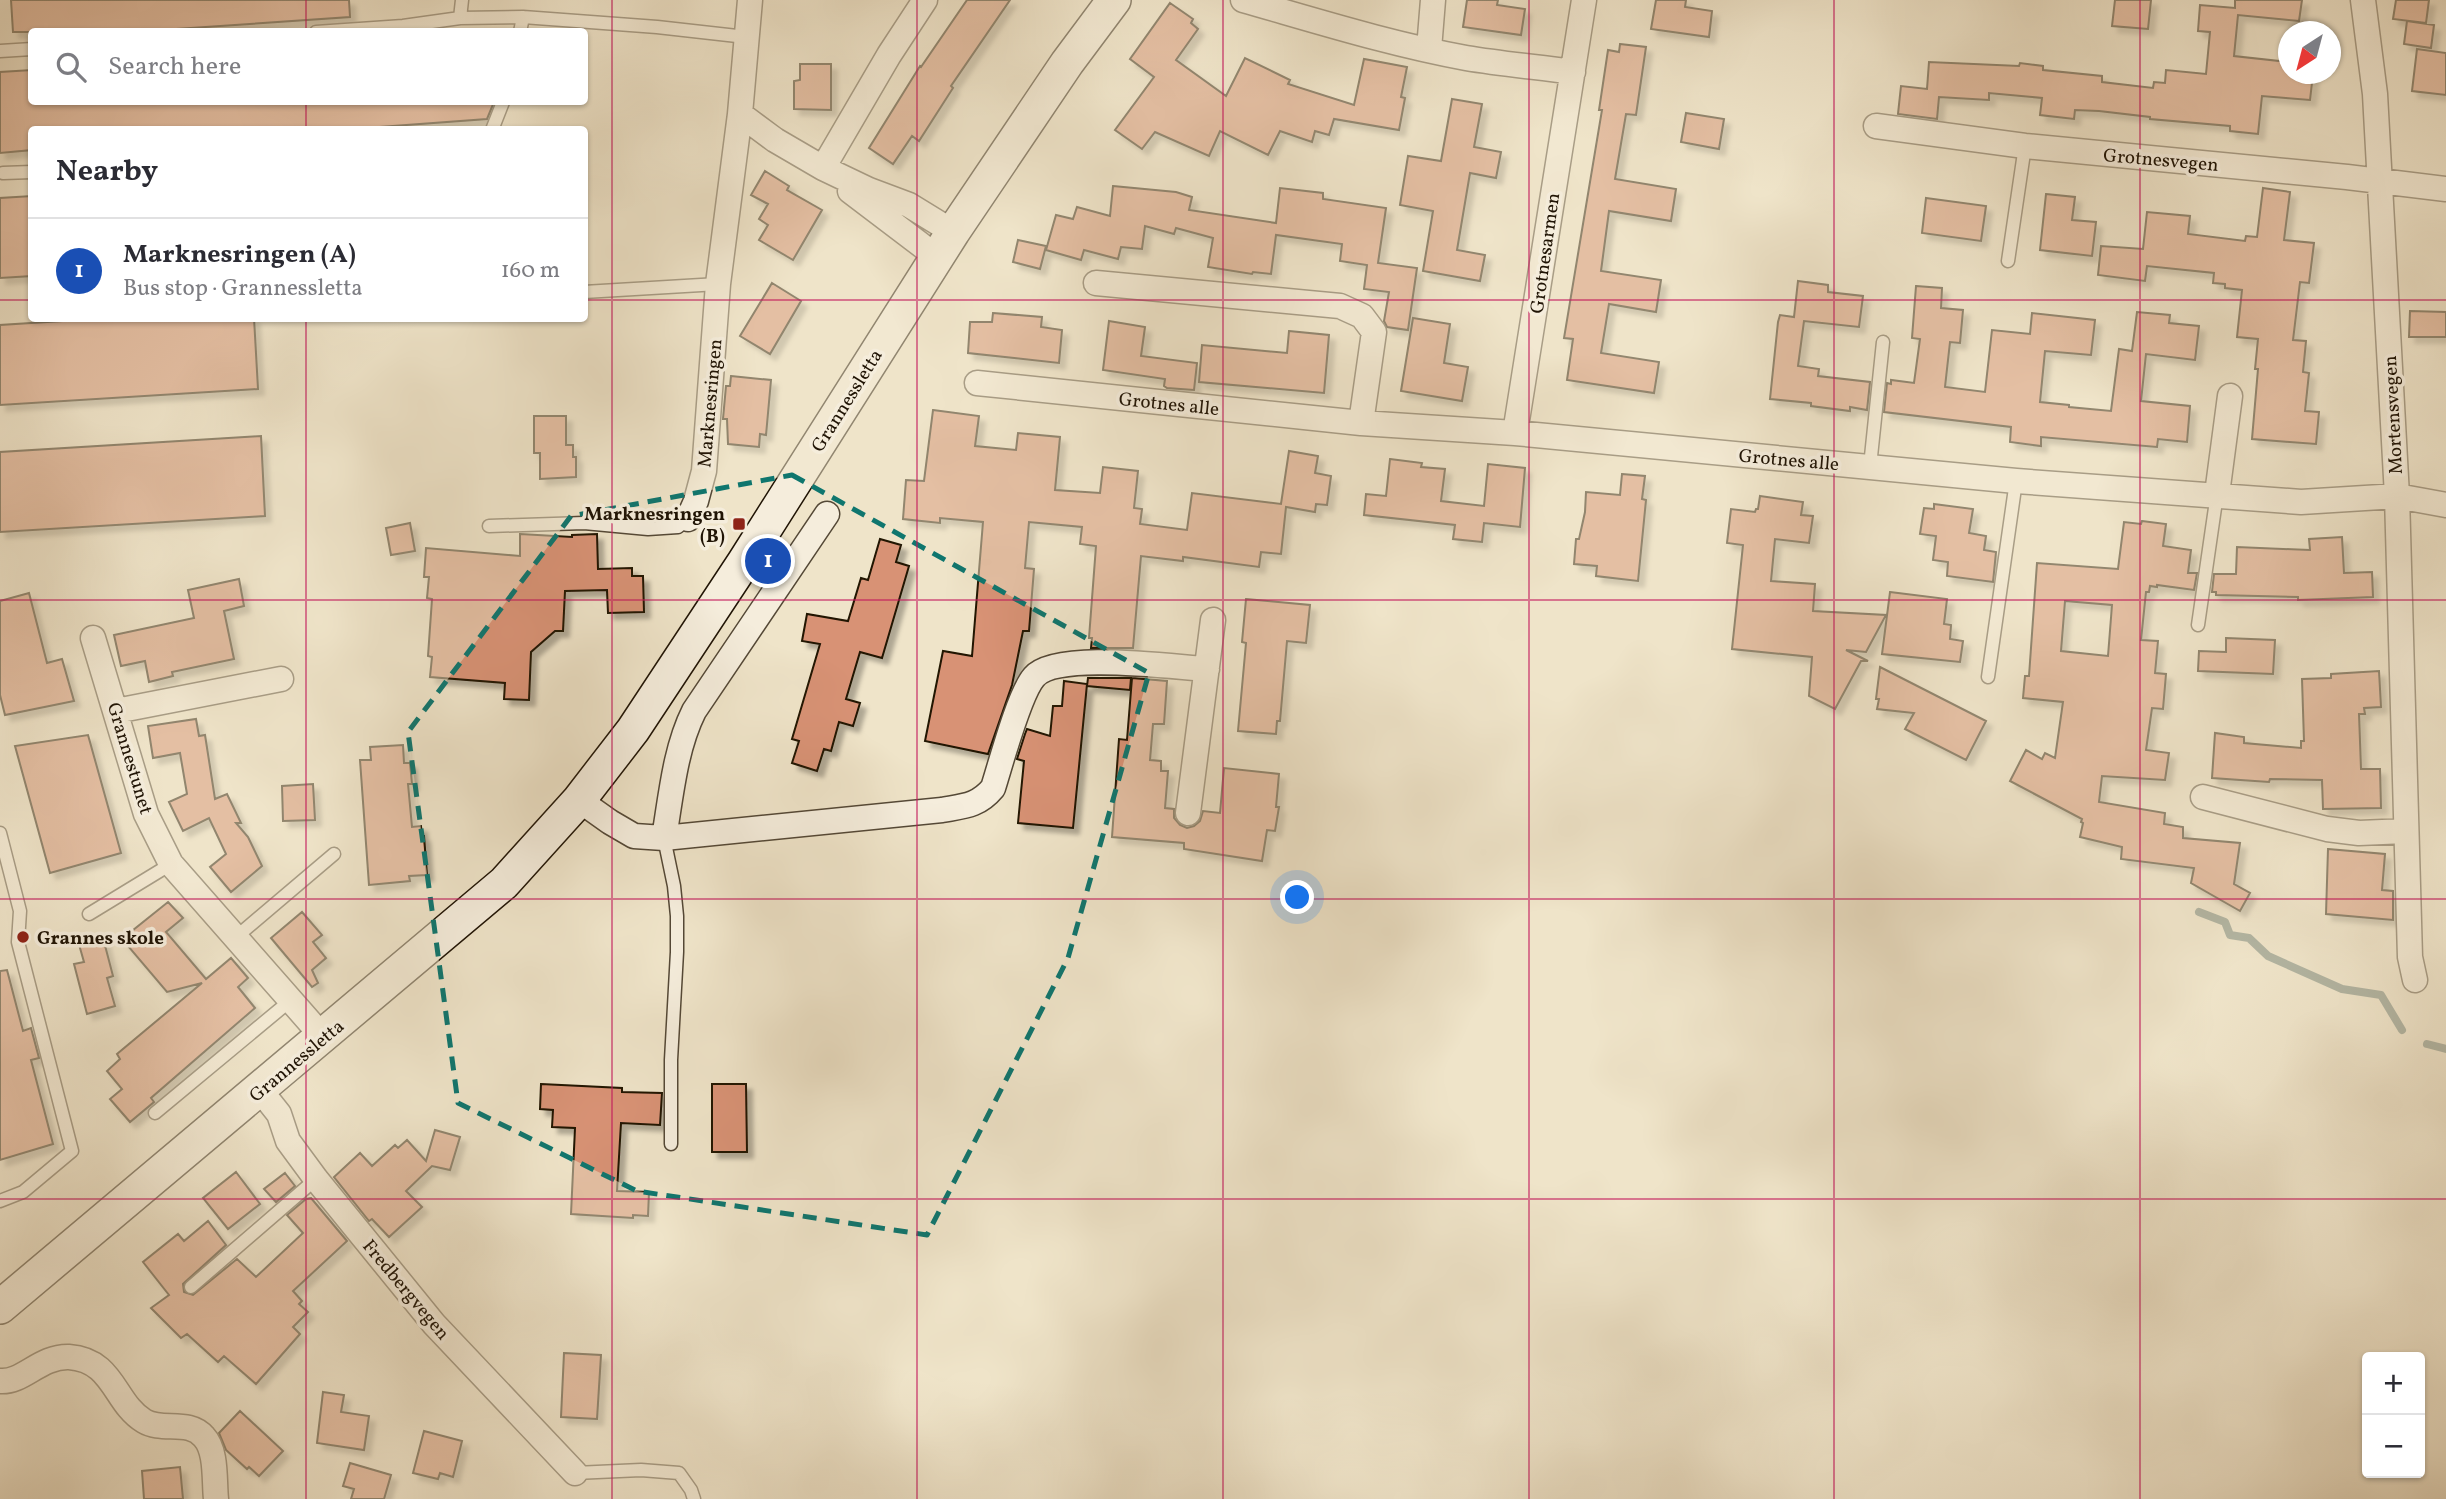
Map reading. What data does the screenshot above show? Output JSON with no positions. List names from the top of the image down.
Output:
{
  "streets": {
    "main road": ["Grannessletta"],
    "street": [
      "Grotnesvegen",
      "Grotnesarmen",
      "Marknesringen",
      "Grotnes alle",
      "Mortensvegen",
      "Grannestunet",
      "Fredbergvegen"
    ]
  },
  "crossings": [
    ["Grotnesvegen", "Mortensvegen"],
    ["Grotnesarmen", "Grotnes alle"],
    ["Grannessletta", "Grannestunet"],
    ["Grannessletta", "Fredbergvegen"],
    ["Grotnes alle", "Mortensvegen"]
  ],
  "places": {
    "transit": ["Marknesringen (B)"],
    "other": ["Grannes skole"]
  },
  "north": "bottom left",
  "page": {
    "search": "Search here",
    "heading": "Nearby",
    "list": [
      {
        "mark": "1",
        "name": "Marknesringen (A)",
        "note": "Bus stop · Grannessletta",
        "value": "160 m"
      }
    ],
    "pins": "1",
    "map_buttons": ["+", "−"]
  }
}
